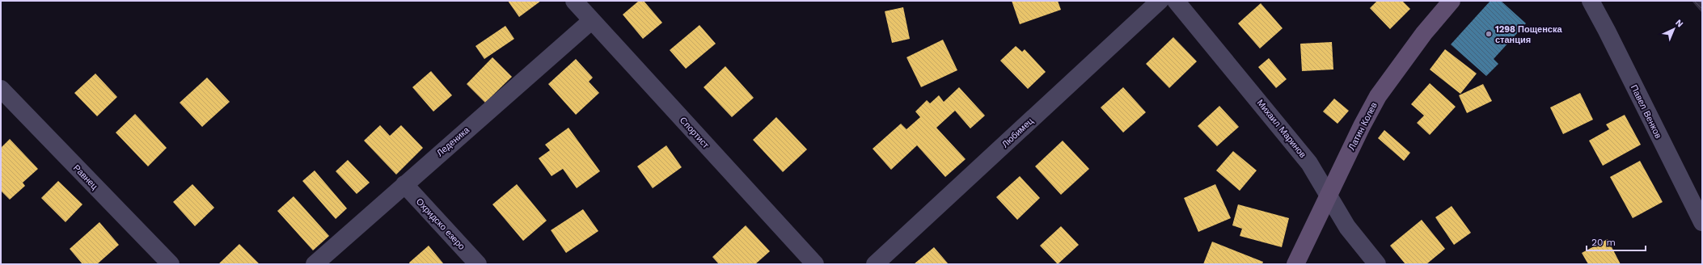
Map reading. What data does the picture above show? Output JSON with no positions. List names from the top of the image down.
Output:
{
  "streets": {
    "main road": ["Латин Колев"],
    "street": [
      "Павел Венков",
      "Михаил Маринов",
      "Спортист",
      "Любимец",
      "Леденика",
      "Равнец",
      "Охридско езеро"
    ]
  },
  "crossings": [
    ["Латин Колев", "Михаил Маринов"],
    ["Спортист", "Леденика"],
    ["Леденика", "Охридско езеро"]
  ],
  "places": ["1298 Пощенска станция"],
  "scale_bar": "20 m",
  "north": "top right"
}
